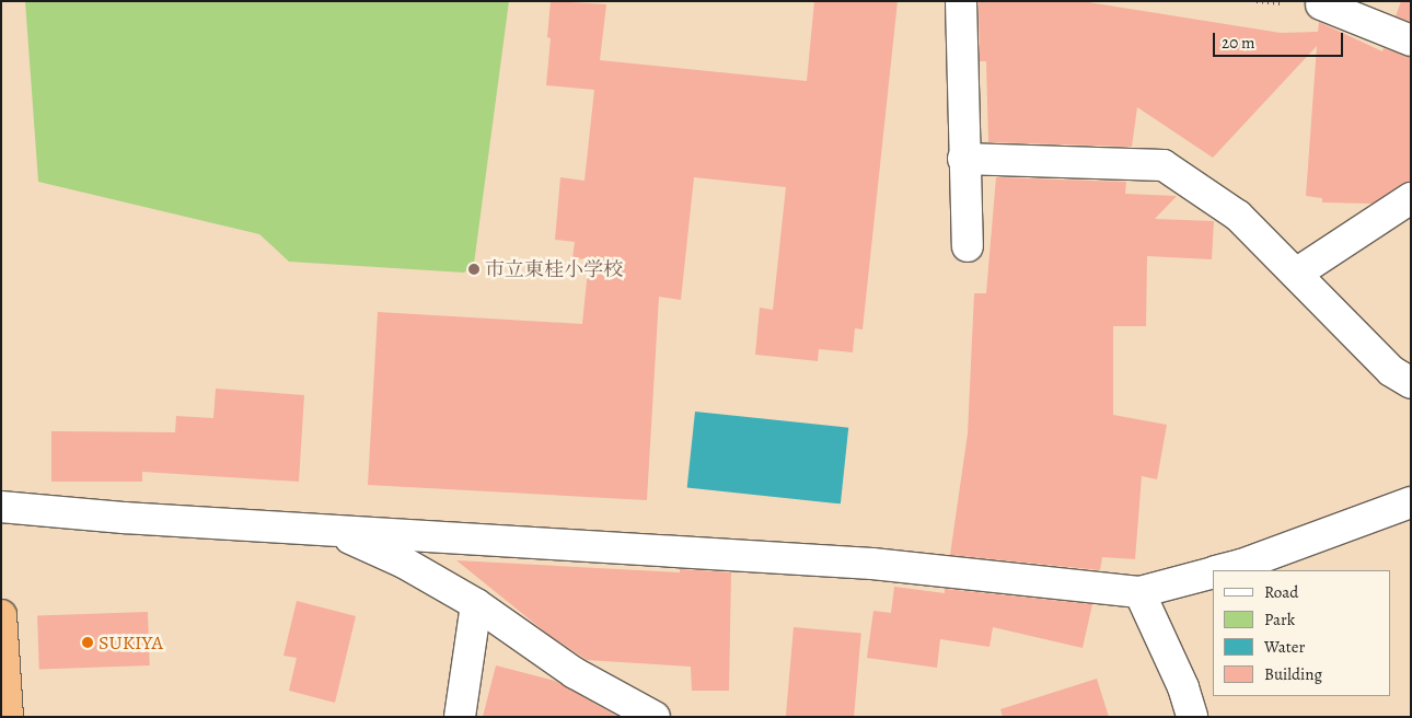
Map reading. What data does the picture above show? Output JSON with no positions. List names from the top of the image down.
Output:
{
  "places": ["市立東桂小学校", "SUKIYA"],
  "legend": [
    "Road",
    "Park",
    "Water",
    "Building"
  ],
  "scale_bar": "20 m"
}
